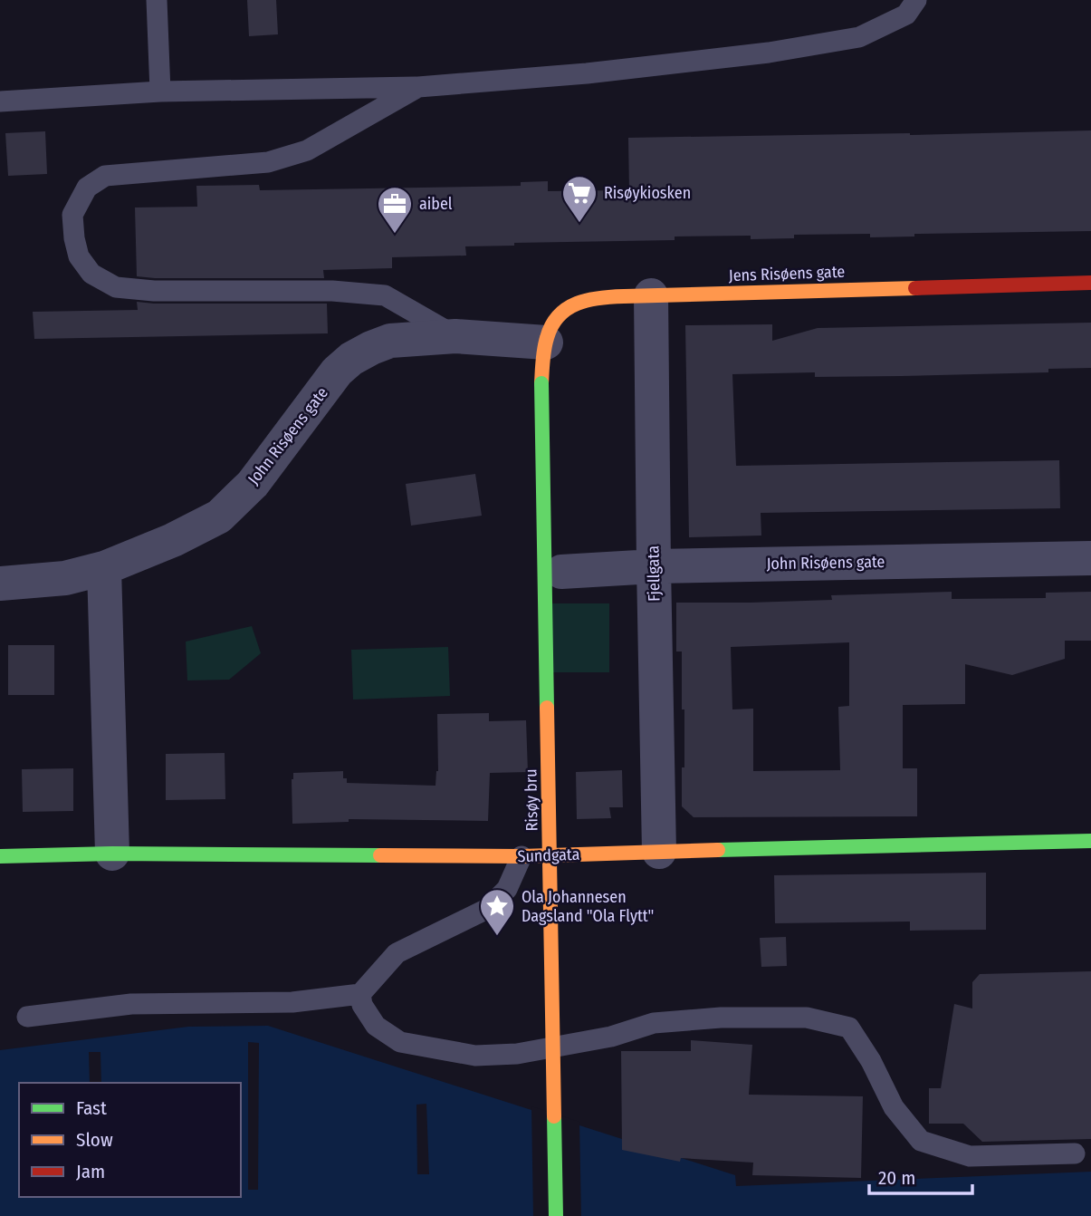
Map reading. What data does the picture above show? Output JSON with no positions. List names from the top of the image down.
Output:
{
  "streets": {
    "main road": ["Jens Risøens gate", "Risøy bru", "Sundgata"],
    "street": ["John Risøens gate", "Fjellgata"]
  },
  "crossings": [
    ["Jens Risøens gate", "John Risøens gate"],
    ["Jens Risøens gate", "Fjellgata"],
    ["Jens Risøens gate", "Risøy bru"],
    ["John Risøens gate", "Fjellgata"],
    ["Fjellgata", "Sundgata"]
  ],
  "places": {
    "supermarket": ["Risøykiosken"],
    "office": ["aibel"],
    "place": ["Ola Johannesen Dagsland \"Ola Flytt\""]
  },
  "legend": ["Fast", "Slow", "Jam"],
  "scale_bar": "20 m"
}
